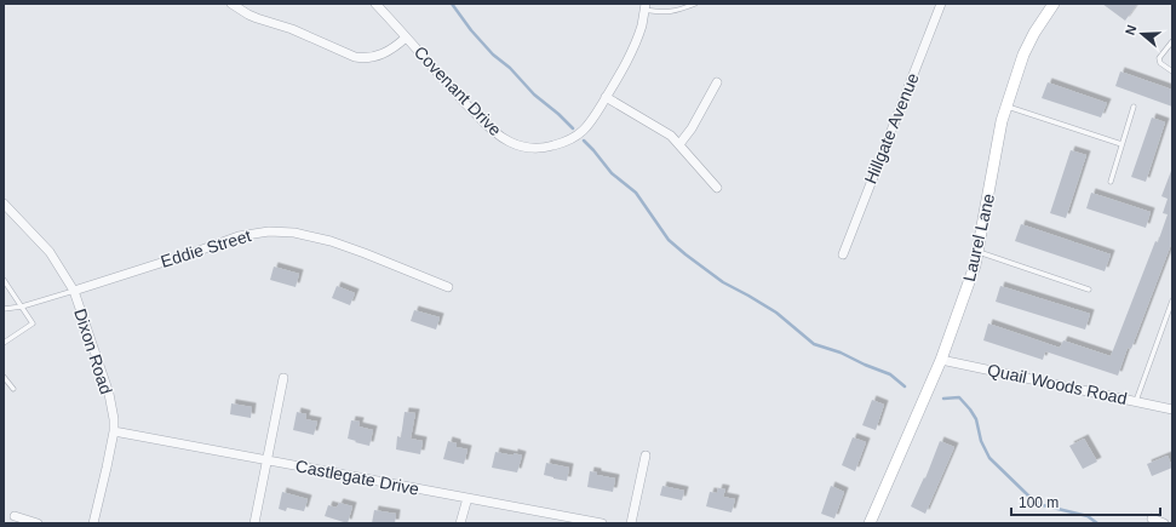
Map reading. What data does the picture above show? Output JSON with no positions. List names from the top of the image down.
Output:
{
  "streets": {
    "street": [
      "Covenant Drive",
      "Hillgate Avenue",
      "Laurel Lane",
      "Eddie Street",
      "Dixon Road",
      "Quail Woods Road",
      "Castlegate Drive"
    ]
  },
  "crossings": [
    ["Laurel Lane", "Quail Woods Road"],
    ["Eddie Street", "Dixon Road"],
    ["Dixon Road", "Castlegate Drive"]
  ],
  "scale_bar": "100 m",
  "north": "left"
}
